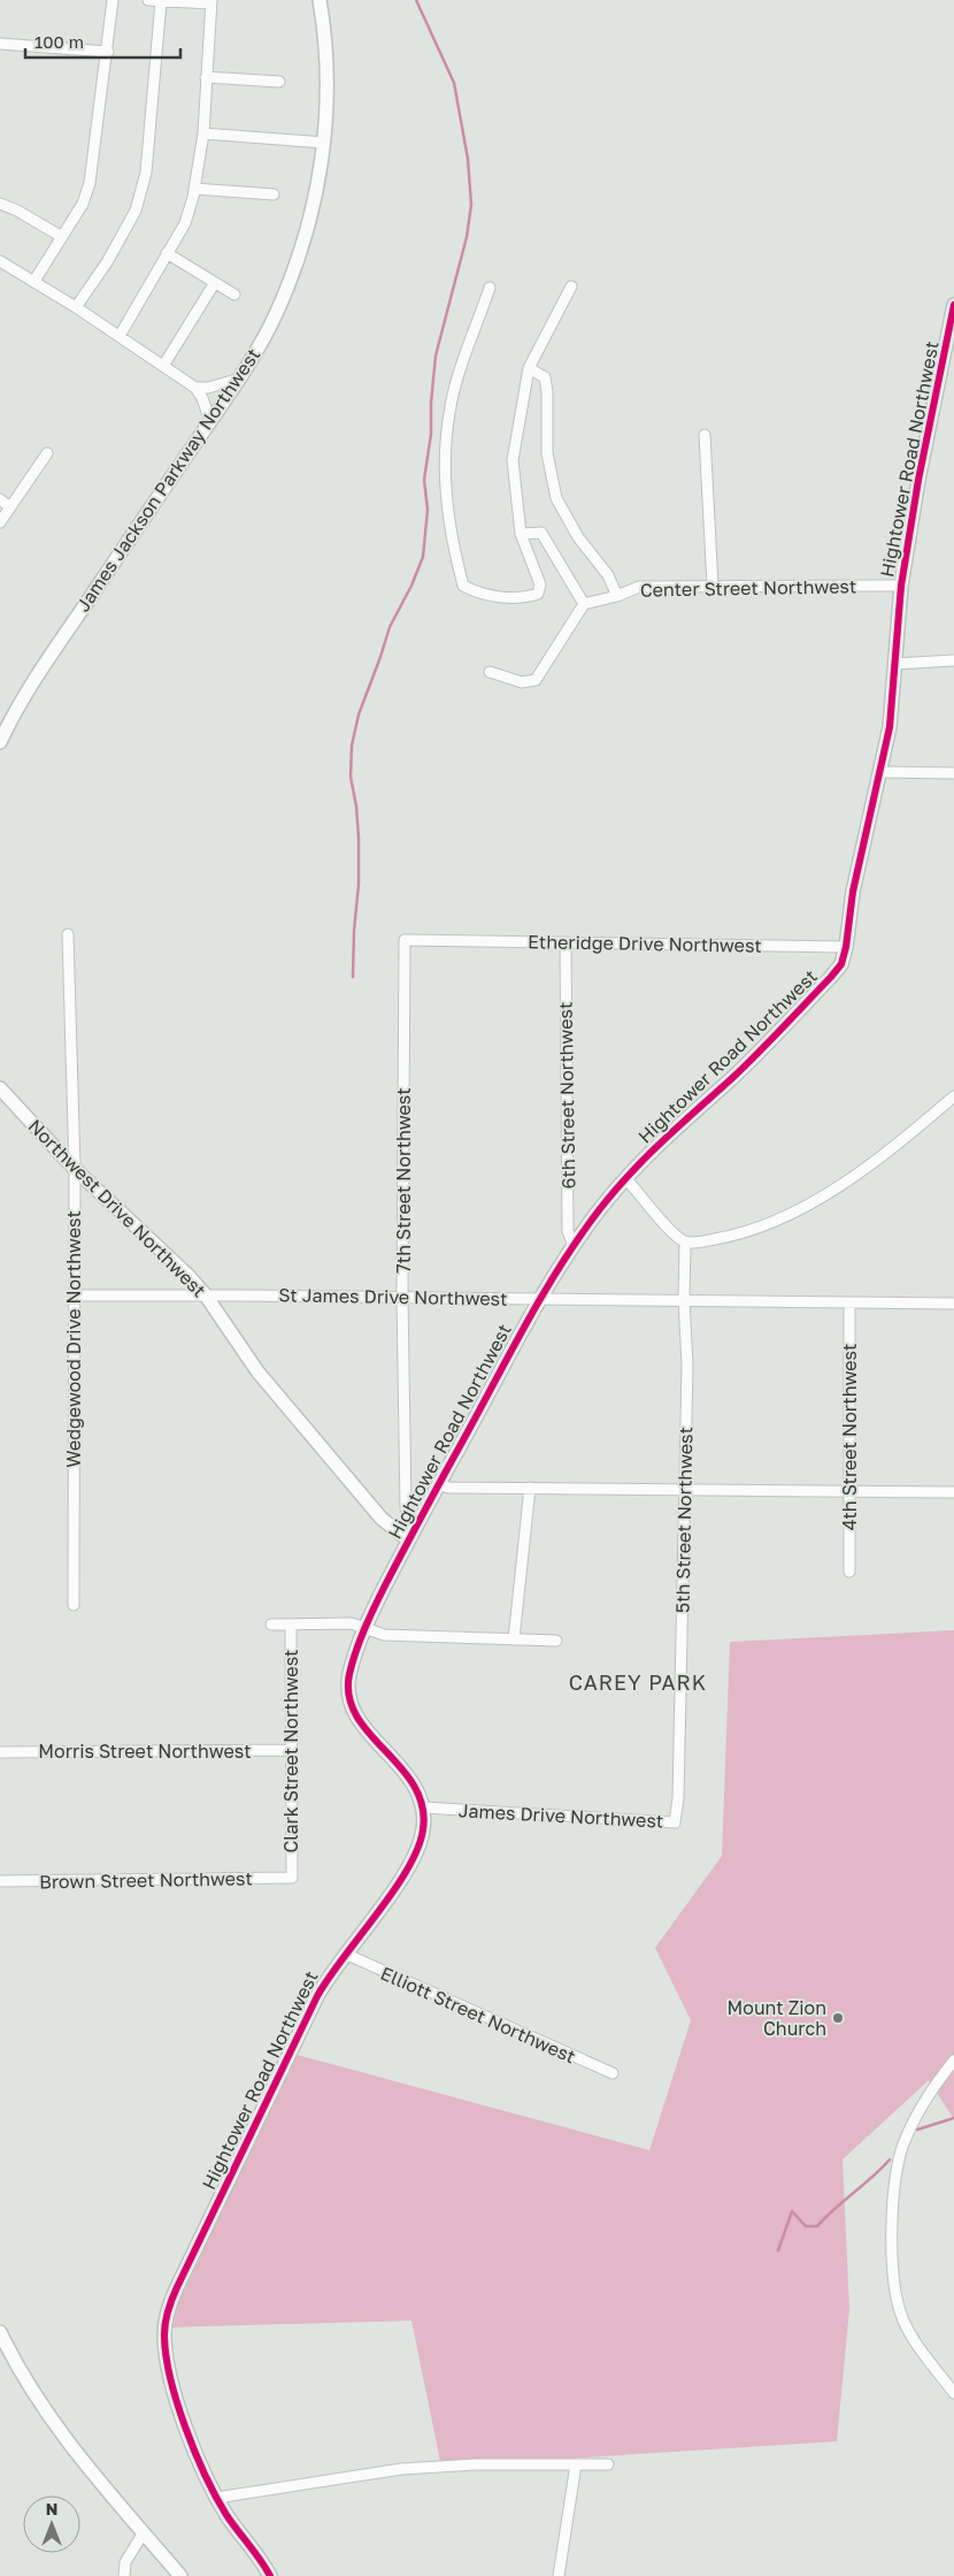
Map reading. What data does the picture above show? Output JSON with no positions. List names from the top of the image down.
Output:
{
  "streets": {
    "street": [
      "Hightower Road Northwest",
      "James Jackson Parkway Northwest",
      "Center Street Northwest",
      "Etheridge Drive Northwest",
      "6th Street Northwest",
      "7th Street Northwest",
      "Northwest Drive Northwest",
      "St James Drive Northwest",
      "Wedgewood Drive Northwest",
      "4th Street Northwest",
      "5th Street Northwest",
      "Morris Street Northwest",
      "Clark Street Northwest",
      "James Drive Northwest",
      "Brown Street Northwest",
      "Elliott Street Northwest"
    ]
  },
  "crossings": [
    ["Hightower Road Northwest", "Center Street Northwest"],
    ["Hightower Road Northwest", "Etheridge Drive Northwest"],
    ["Hightower Road Northwest", "6th Street Northwest"],
    ["Hightower Road Northwest", "7th Street Northwest"],
    ["Hightower Road Northwest", "Northwest Drive Northwest"],
    ["Hightower Road Northwest", "St James Drive Northwest"],
    ["Hightower Road Northwest", "James Drive Northwest"],
    ["Hightower Road Northwest", "Elliott Street Northwest"],
    ["Etheridge Drive Northwest", "6th Street Northwest"],
    ["Etheridge Drive Northwest", "7th Street Northwest"],
    ["7th Street Northwest", "Northwest Drive Northwest"],
    ["7th Street Northwest", "St James Drive Northwest"],
    ["Northwest Drive Northwest", "St James Drive Northwest"],
    ["Northwest Drive Northwest", "Wedgewood Drive Northwest"],
    ["St James Drive Northwest", "Wedgewood Drive Northwest"],
    ["St James Drive Northwest", "4th Street Northwest"],
    ["St James Drive Northwest", "5th Street Northwest"],
    ["5th Street Northwest", "James Drive Northwest"],
    ["Morris Street Northwest", "Clark Street Northwest"],
    ["Clark Street Northwest", "Brown Street Northwest"]
  ],
  "districts": ["CAREY PARK"],
  "places": ["Mount Zion Church"],
  "scale_bar": "100 m",
  "north": "top"
}
